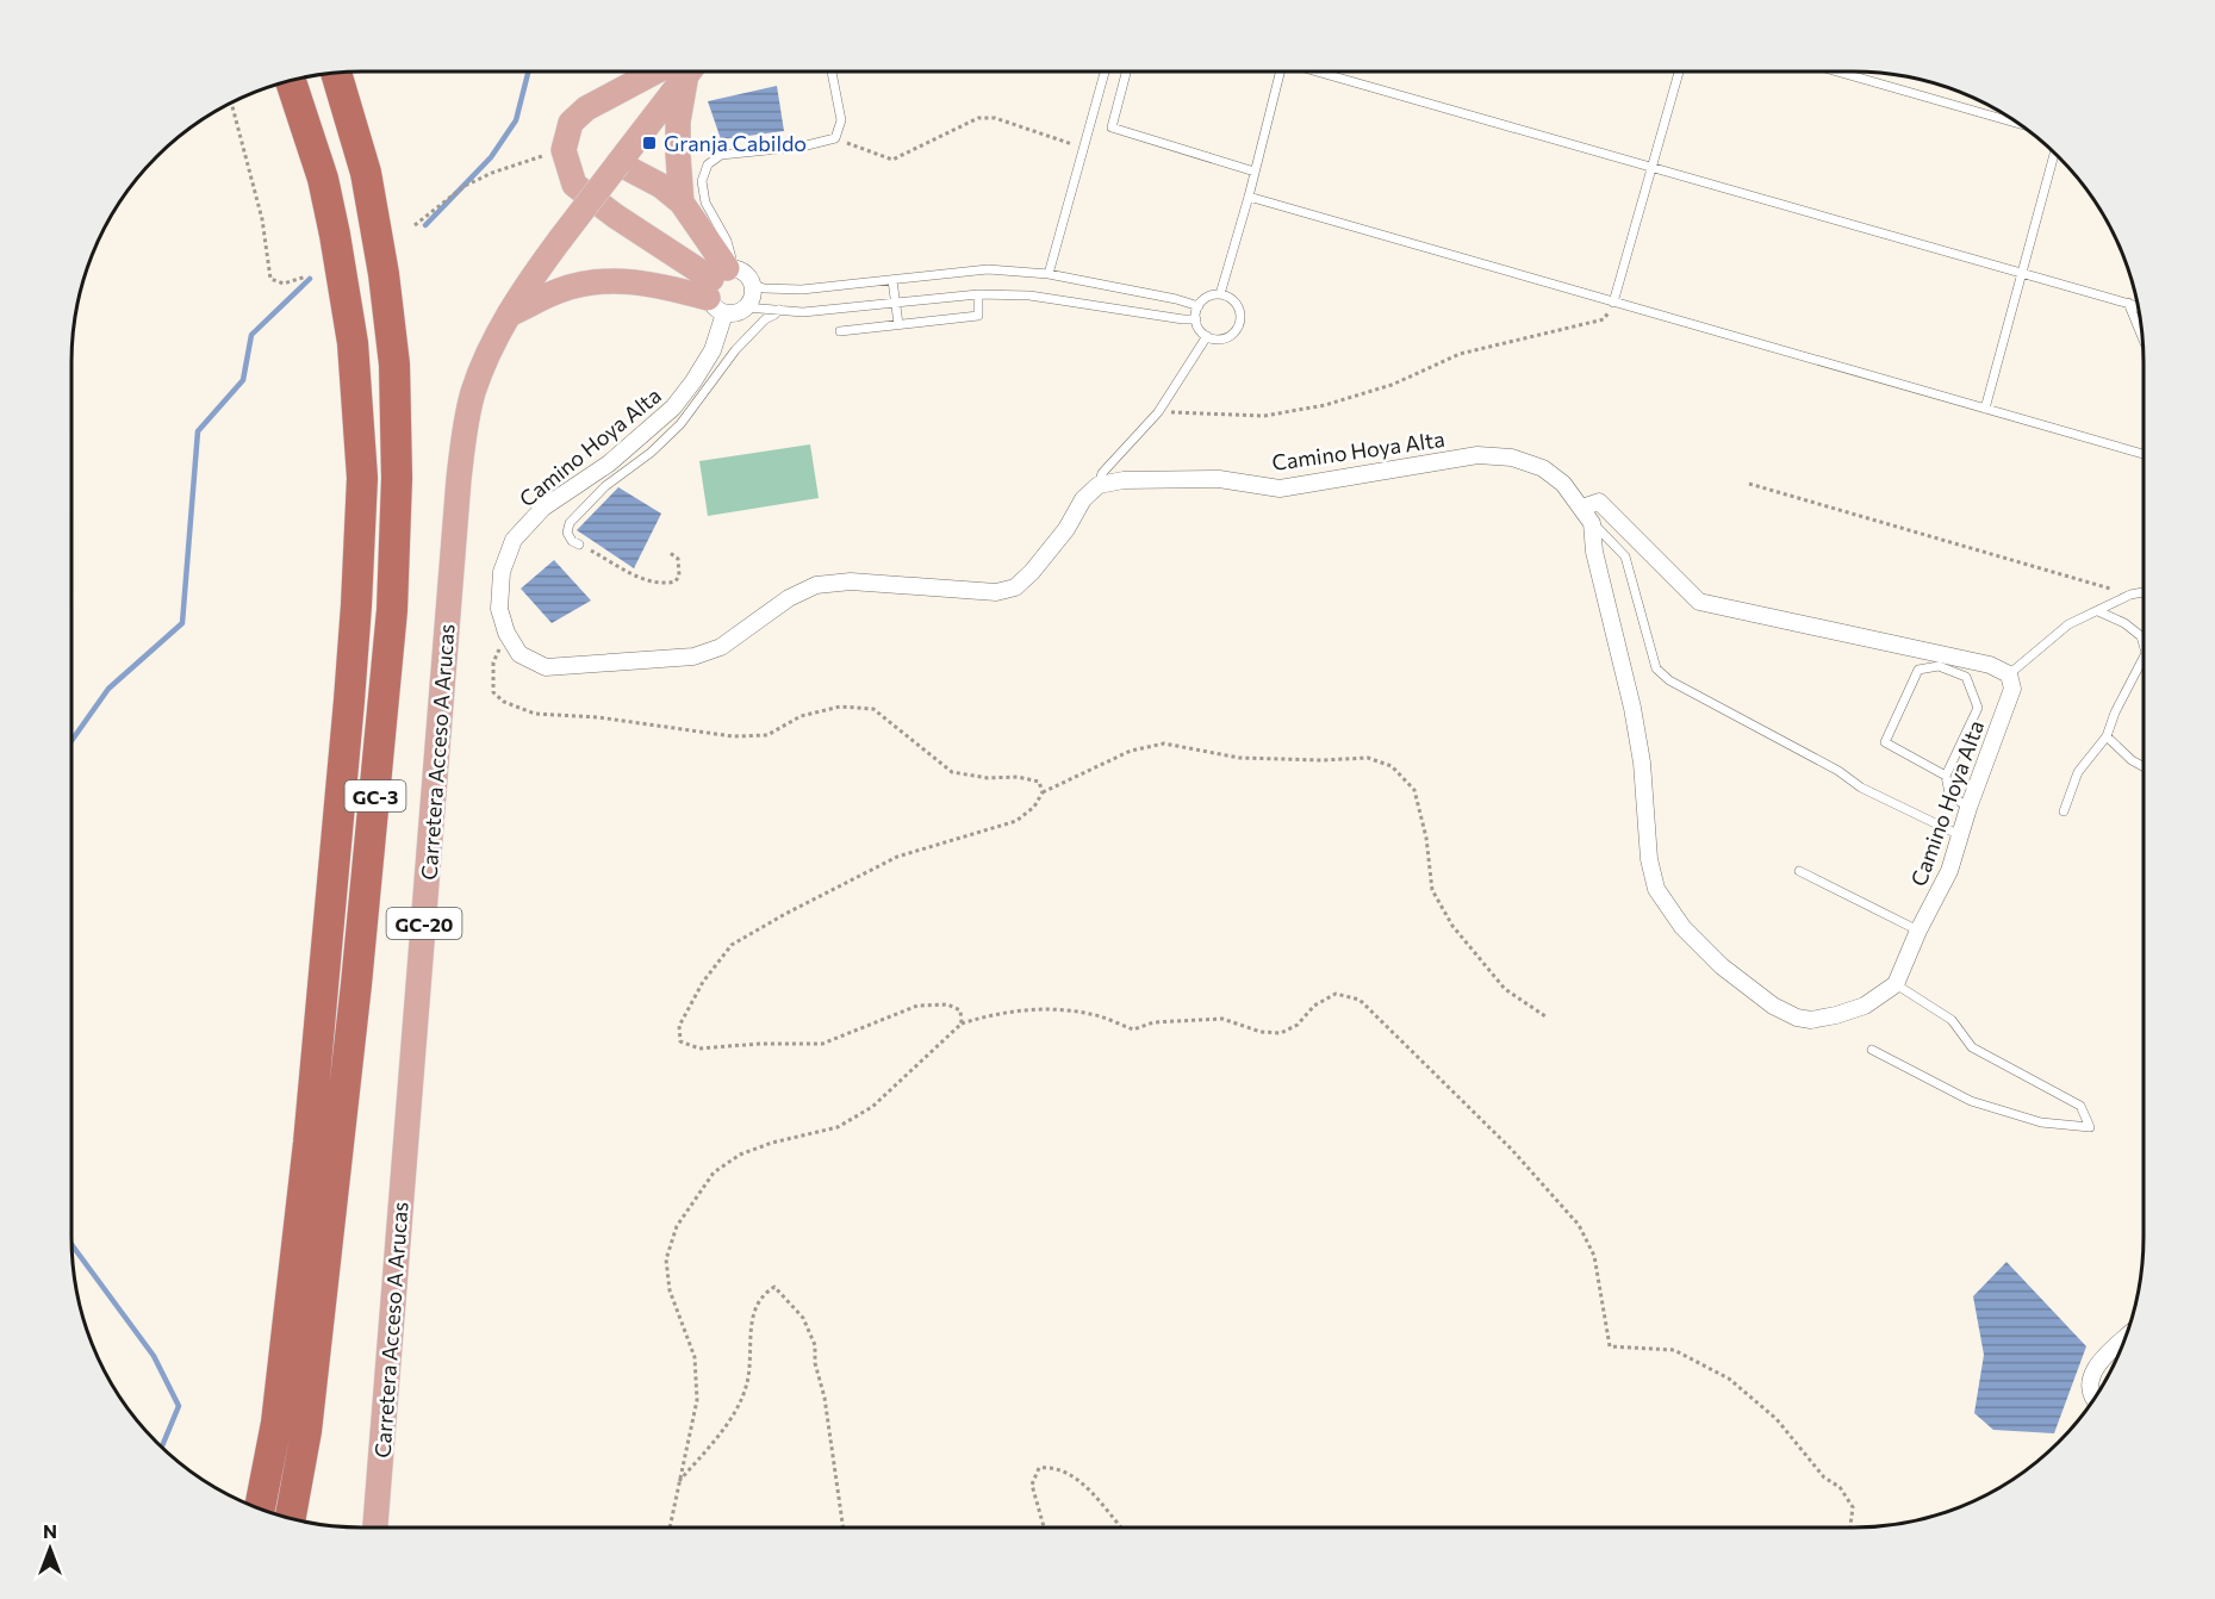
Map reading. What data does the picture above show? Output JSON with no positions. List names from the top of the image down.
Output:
{
  "streets": {
    "highway": ["GC-3"],
    "main road": ["Carretera Acceso A Arucas", "GC-20"],
    "street": ["Camino Hoya Alta"]
  },
  "crossings": [
    ["Carretera Acceso A Arucas", "GC-20"]
  ],
  "places": {
    "transit": ["Granja Cabildo"]
  },
  "north": "top"
}
